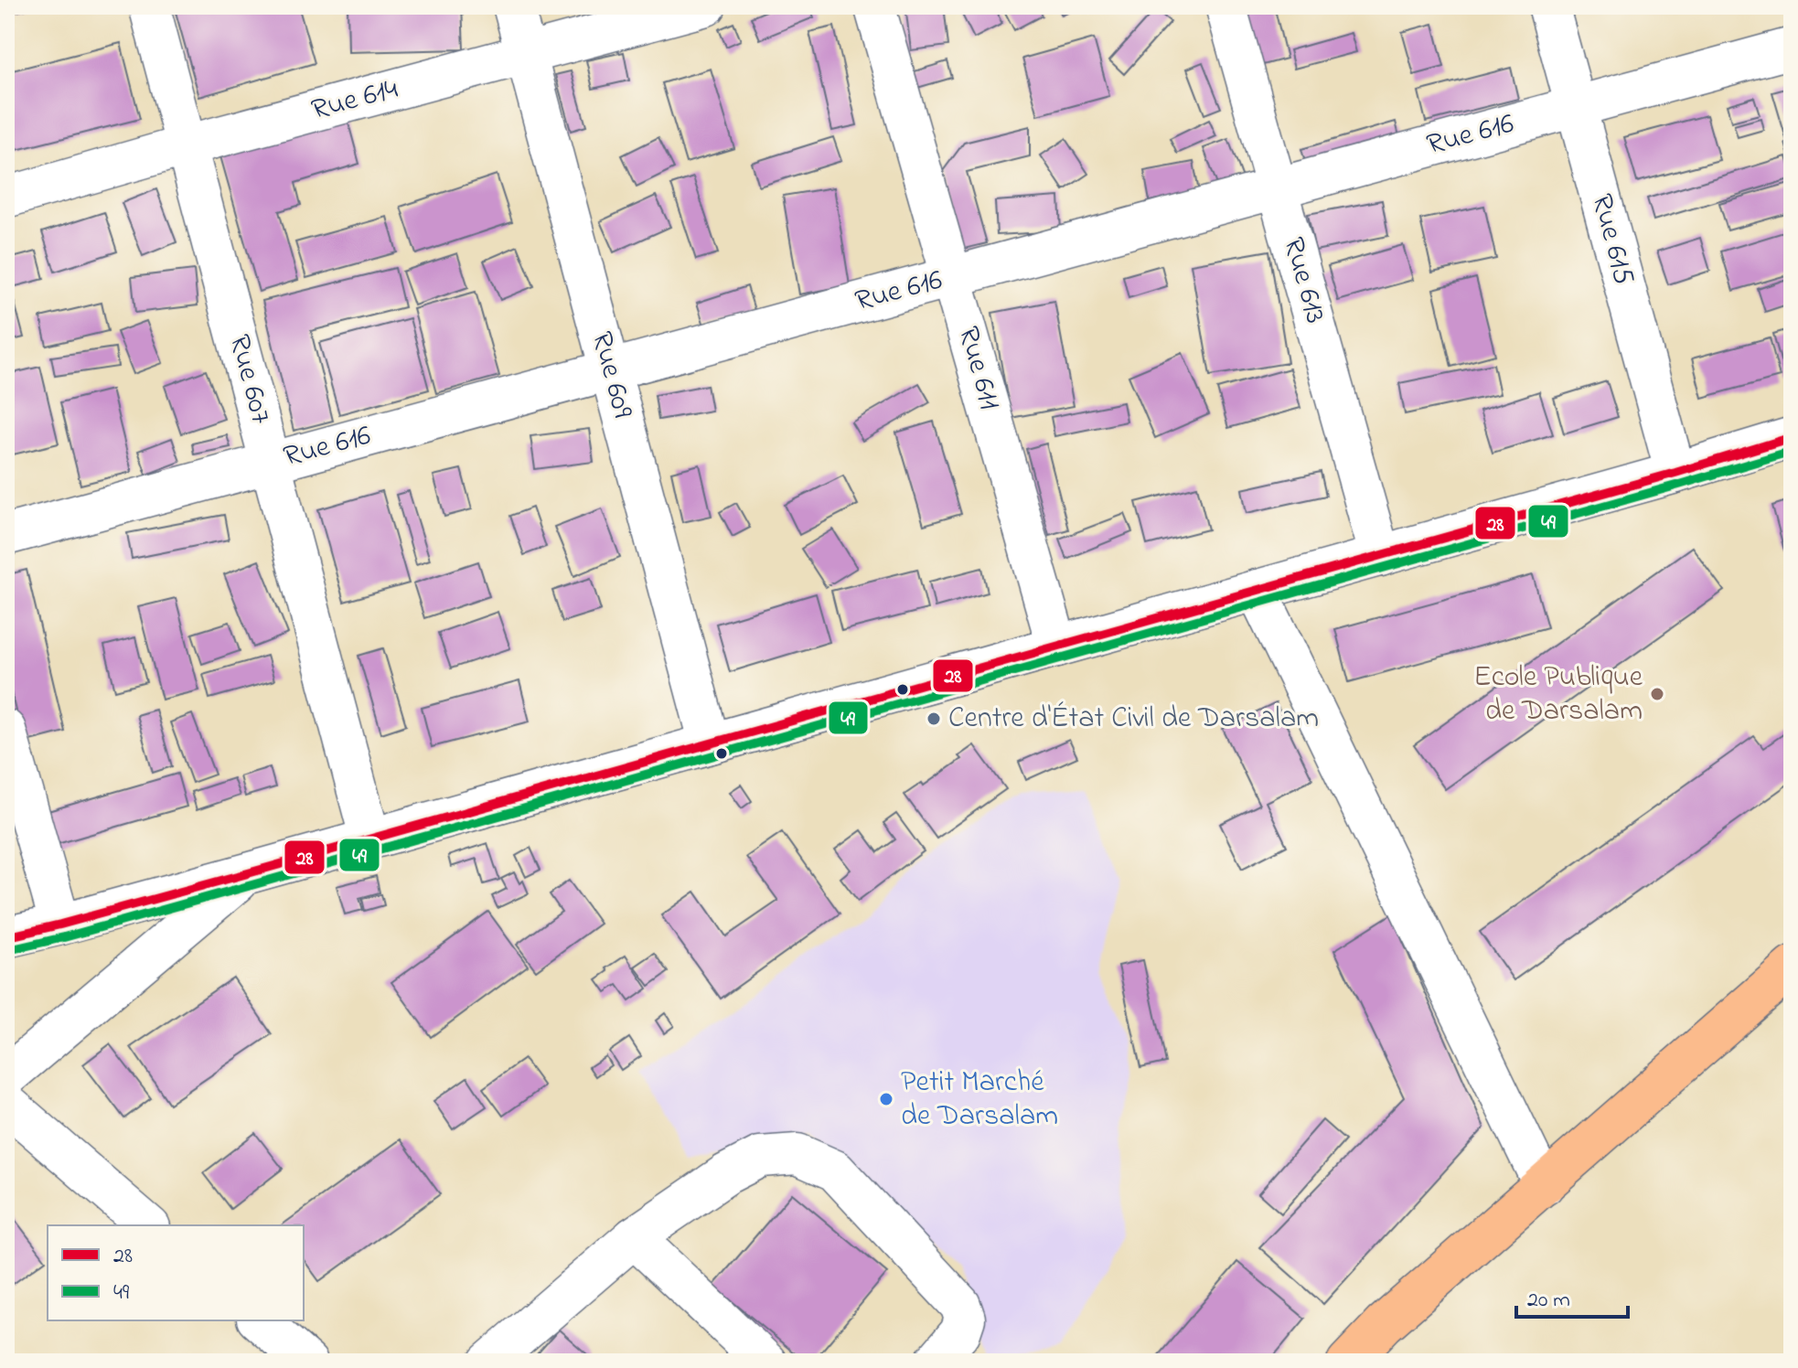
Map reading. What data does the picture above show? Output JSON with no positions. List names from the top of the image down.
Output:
{
  "streets": {
    "street": [
      "Rue 614",
      "Rue 616",
      "Rue 615",
      "Rue 613",
      "Rue 611",
      "Rue 609",
      "Rue 607"
    ]
  },
  "crossings": [
    ["Rue 614", "Rue 609"],
    ["Rue 614", "Rue 607"],
    ["Rue 616", "Rue 615"],
    ["Rue 616", "Rue 613"],
    ["Rue 616", "Rue 611"],
    ["Rue 616", "Rue 609"],
    ["Rue 616", "Rue 607"]
  ],
  "places": ["Ecole Publique de Darsalam", "Centre d'État Civil de Darsalam", "Petit Marché de Darsalam"],
  "lines": ["transit line 28", "transit line 49"],
  "legend": ["28", "49"],
  "scale_bar": "20 m"
}
